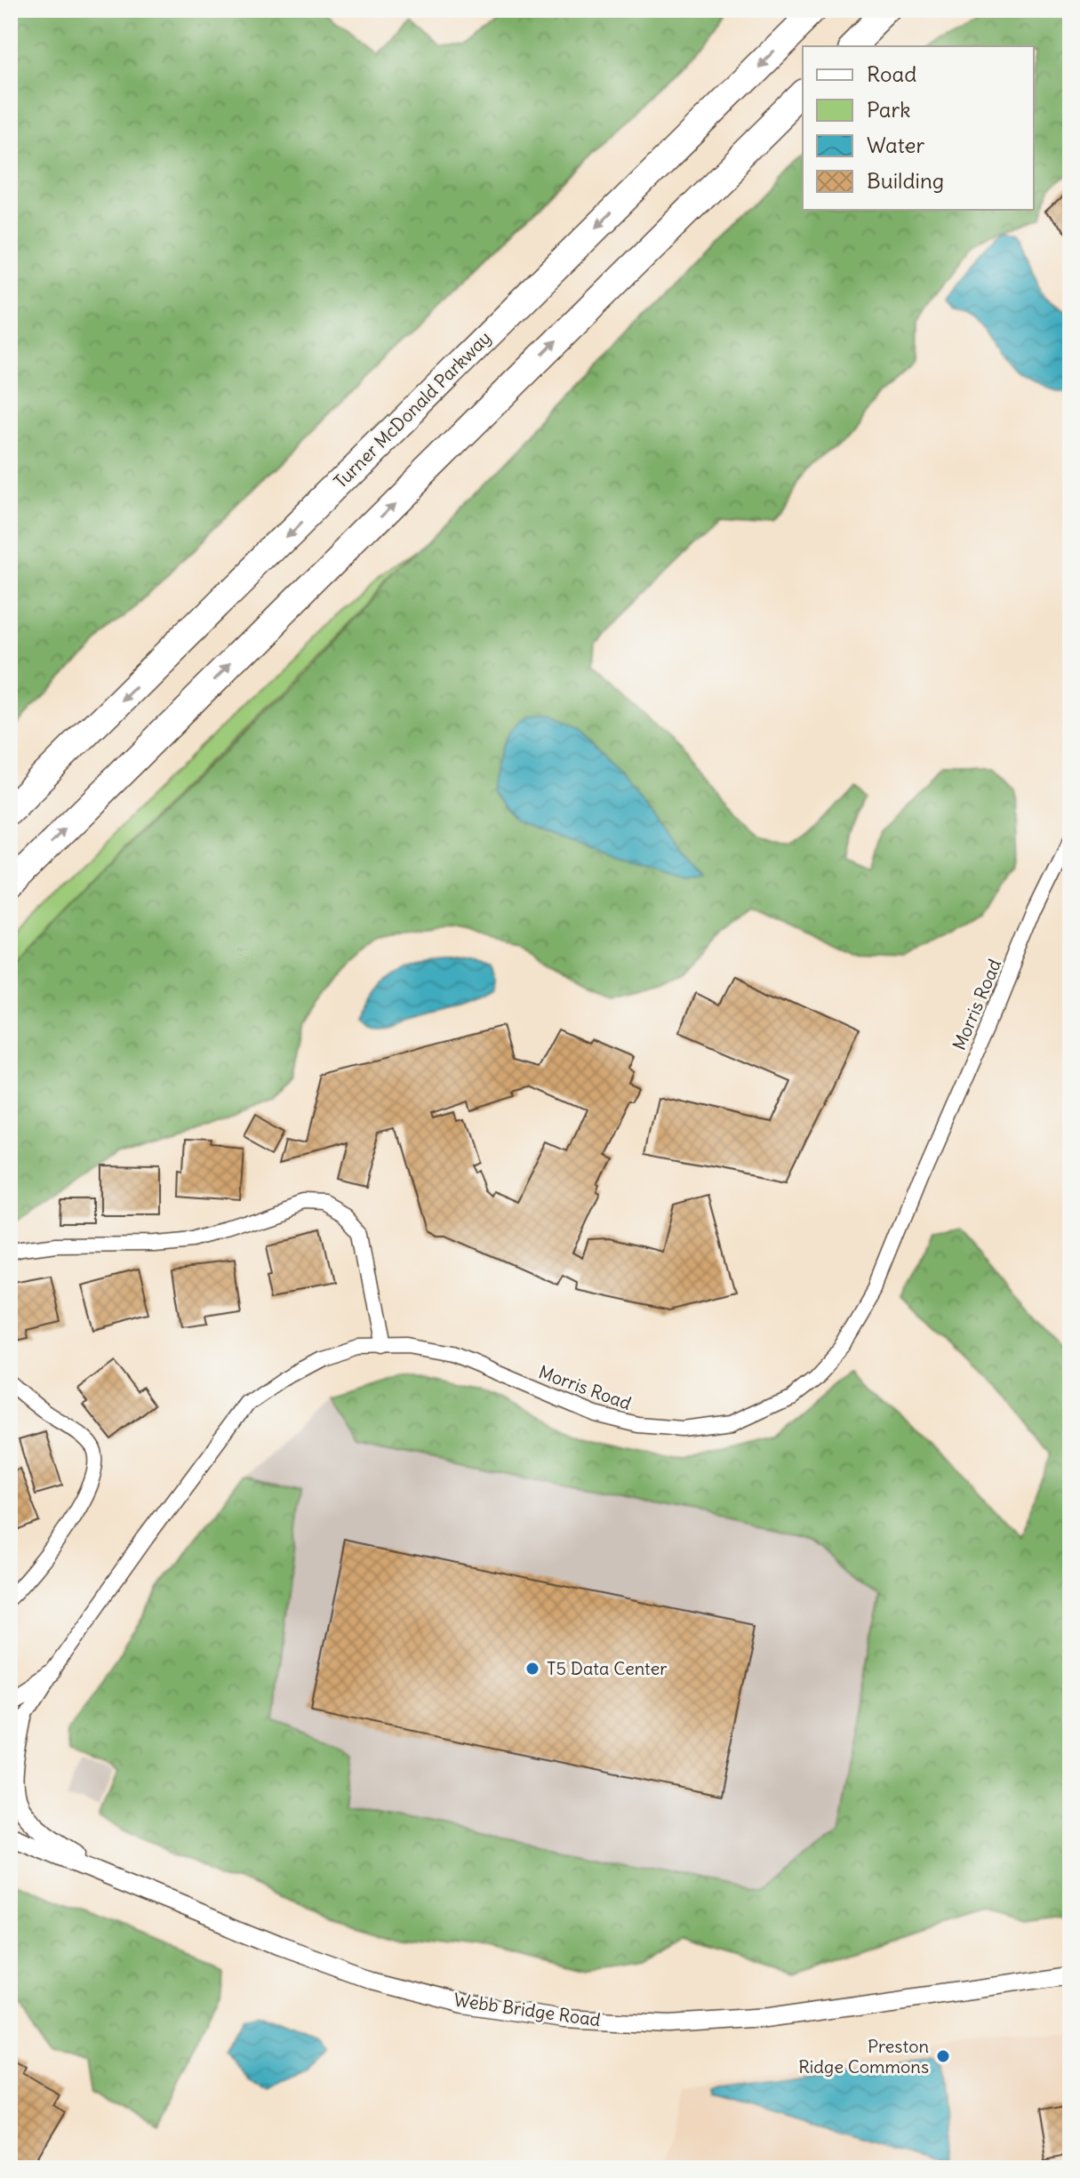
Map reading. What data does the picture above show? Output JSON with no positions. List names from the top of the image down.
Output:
{
  "streets": {
    "highway": ["Turner McDonald Parkway"],
    "street": ["Morris Road", "Webb Bridge Road"]
  },
  "places": ["T5 Data Center", "Preston Ridge Commons"],
  "legend": [
    "Road",
    "Park",
    "Water",
    "Building"
  ]
}
